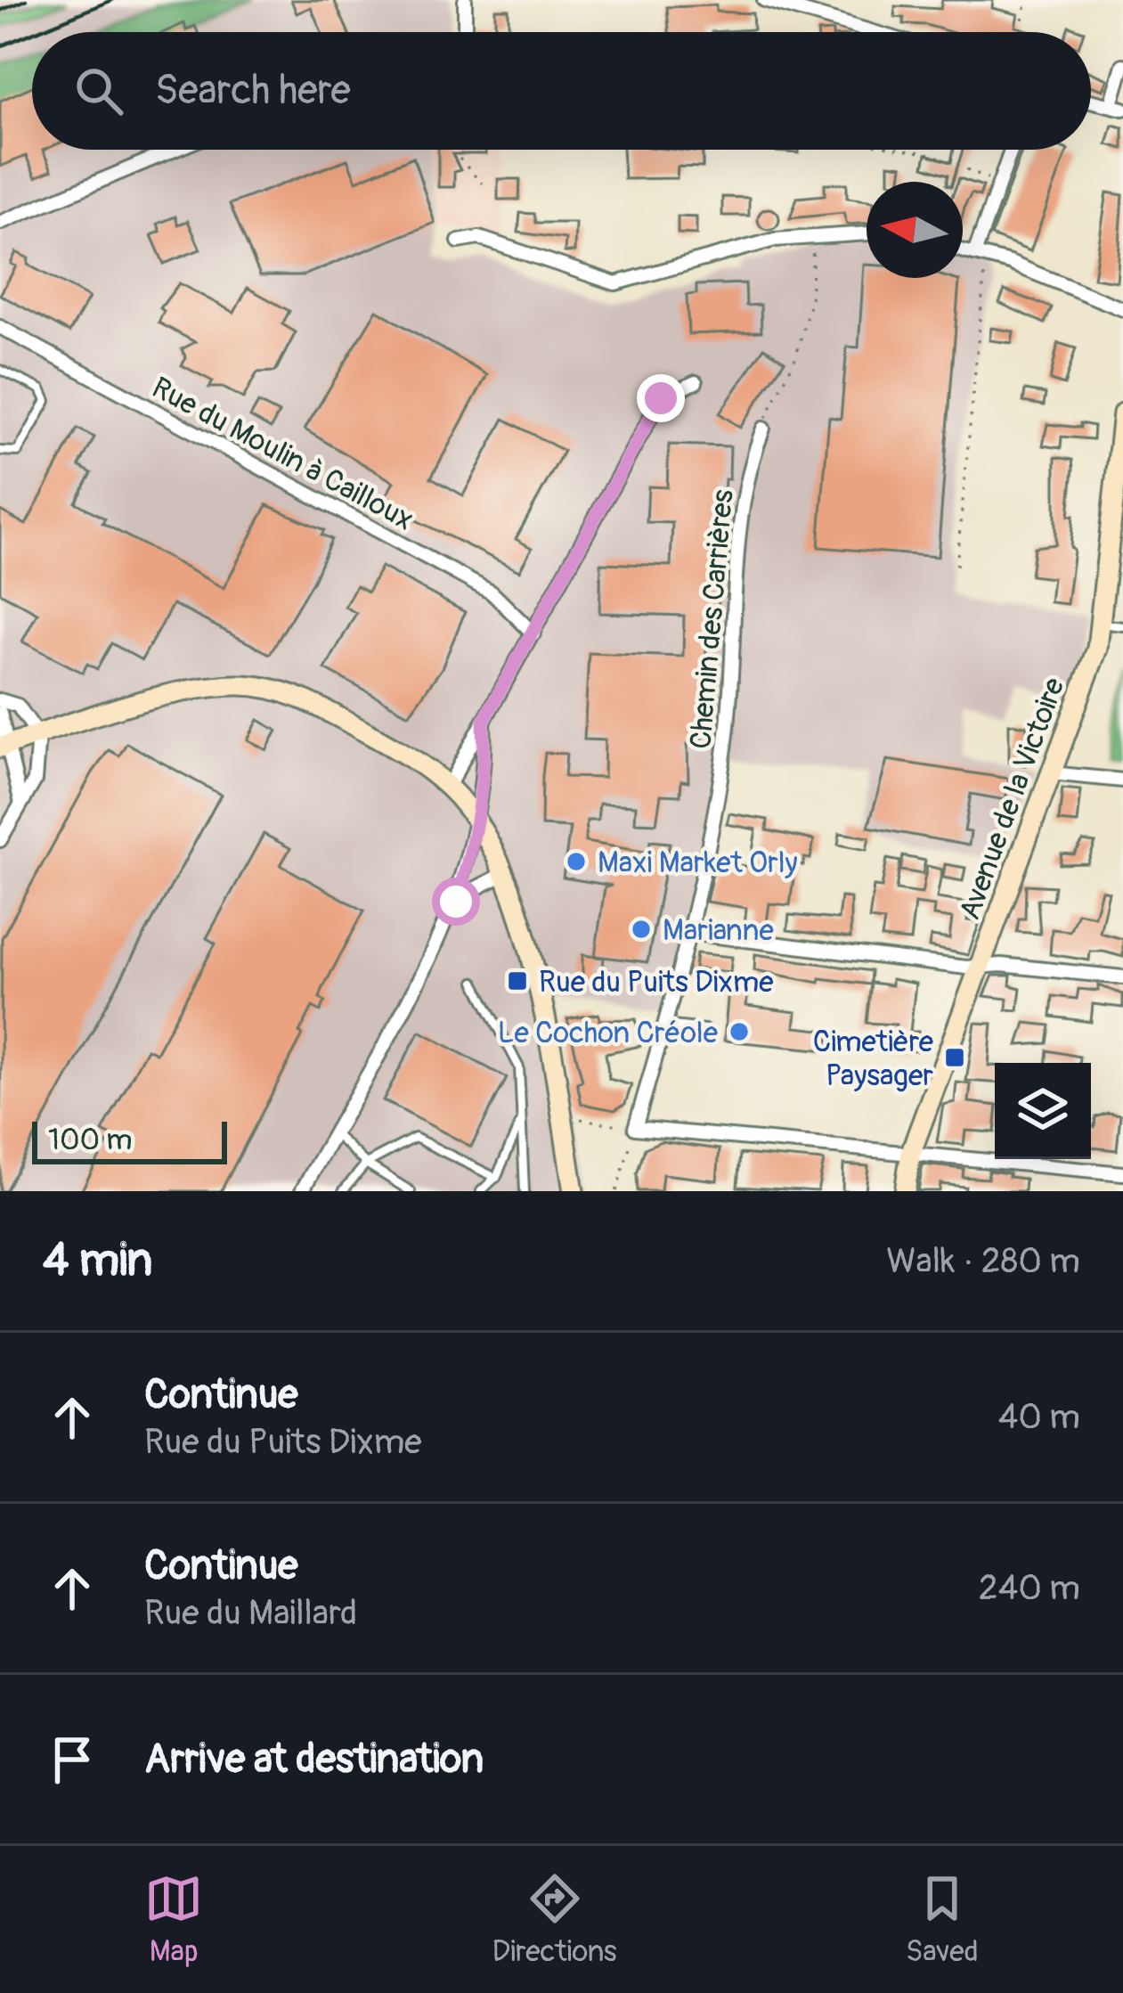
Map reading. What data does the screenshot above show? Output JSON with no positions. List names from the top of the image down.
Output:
{
  "streets": {
    "main road": ["Avenue de la Victoire"],
    "street": ["Rue du Moulin à Cailloux", "Chemin des Carrières"]
  },
  "places": {
    "other": ["Maxi Market Orly", "Marianne", "Le Cochon Créole"],
    "transit": ["Rue du Puits Dixme", "Cimetière Paysager"]
  },
  "scale_bar": "100 m",
  "north": "left",
  "page": {
    "search": "Search here",
    "scale": "100 m",
    "heading": ["4 min", "Walk · 280 m"],
    "list": [
      ["Continue", "Rue du Puits Dixme", "40 m"],
      ["Continue", "Rue du Maillard", "240 m"],
      "Arrive at destination"
    ],
    "nav": ["Map", "Directions", "Saved"]
  }
}
